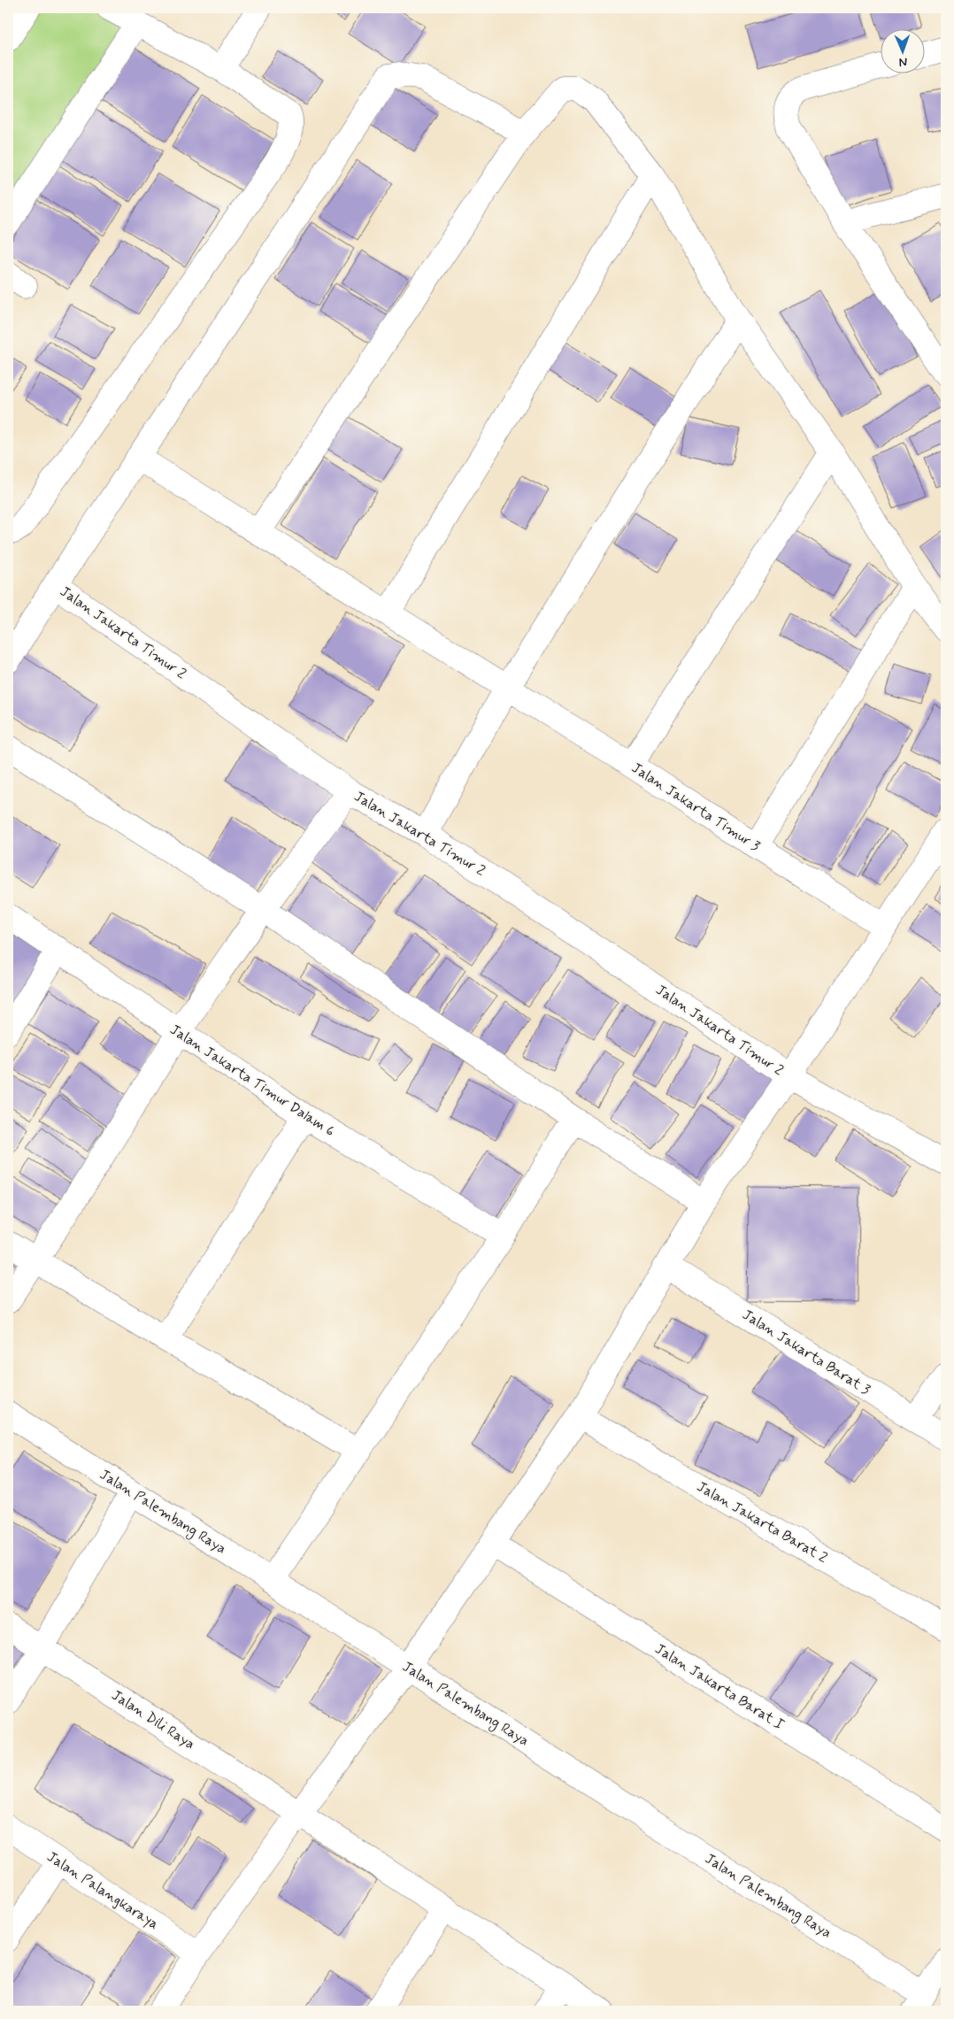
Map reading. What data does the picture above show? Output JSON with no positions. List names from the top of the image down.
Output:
{
  "streets": {
    "street": [
      "Jalan Jakarta Timur 2",
      "Jalan Jakarta Timur 3",
      "Jalan Jakarta Timur Dalam 6",
      "Jalan Jakarta Barat 3",
      "Jalan Palembang Raya",
      "Jalan Jakarta Barat 2",
      "Jalan Jakarta Barat I",
      "Jalan Dili Raya",
      "Jalan Palangkaraya"
    ]
  },
  "north": "bottom"
}
